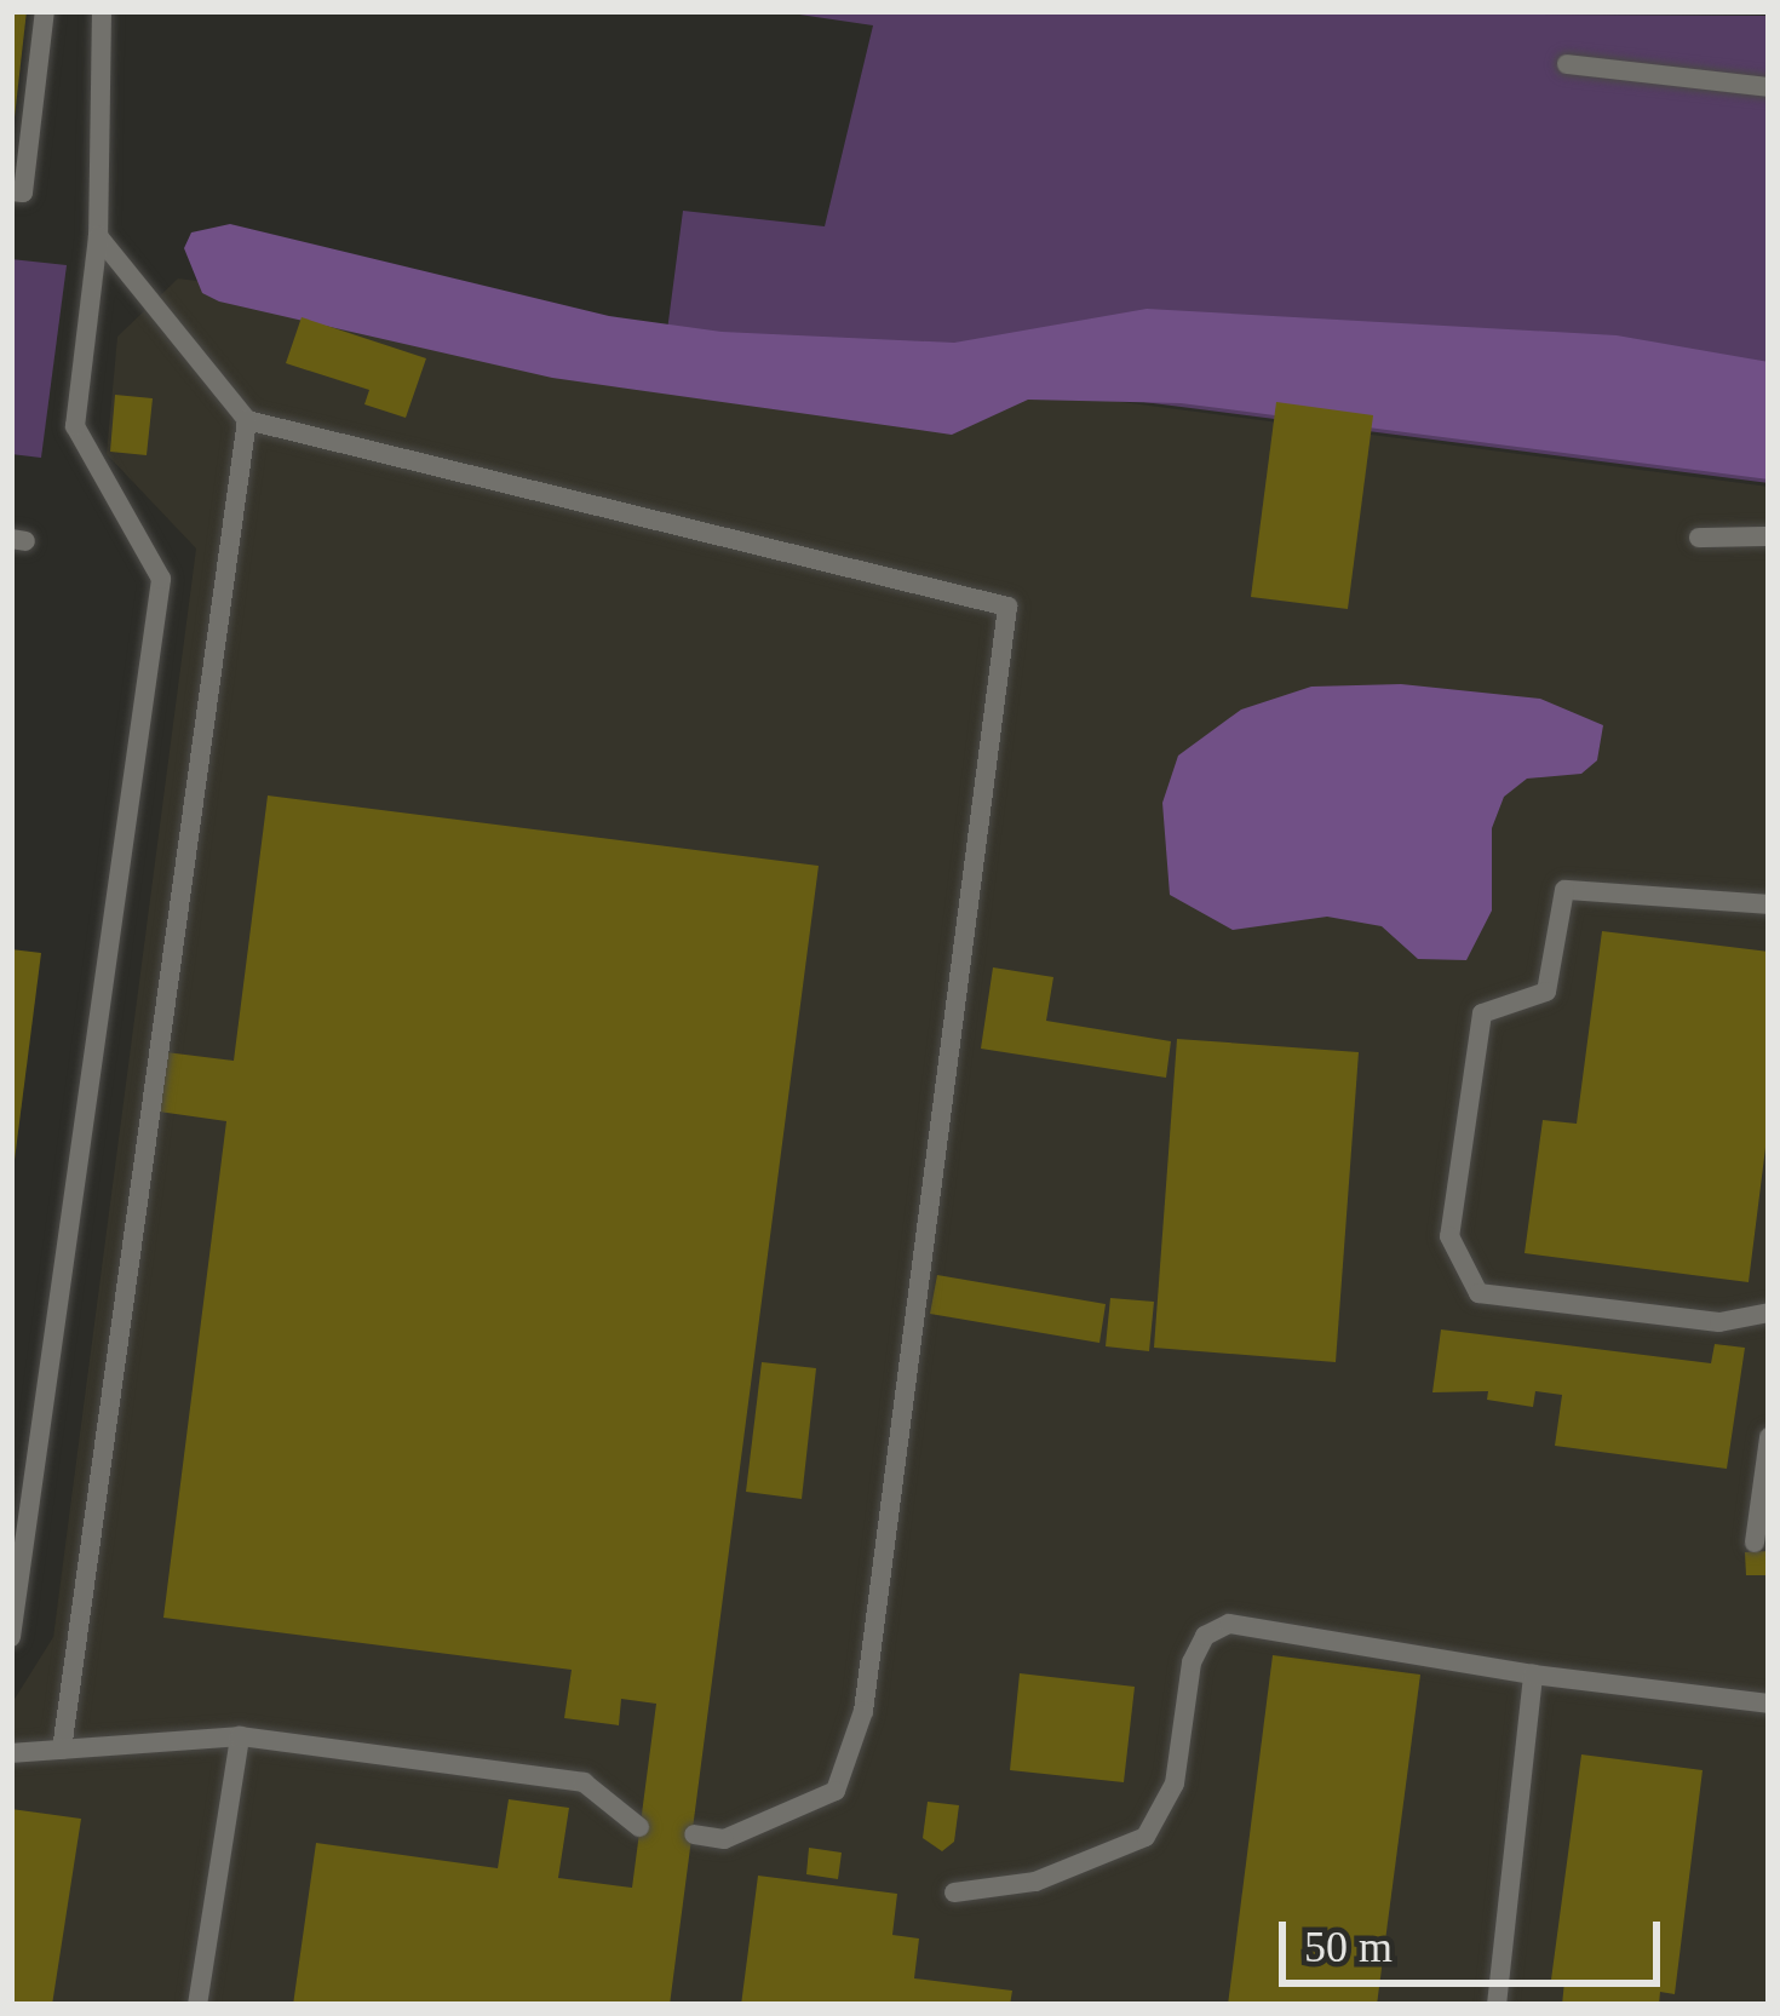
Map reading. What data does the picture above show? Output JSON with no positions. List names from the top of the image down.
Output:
{
  "scale_bar": "50 m"
}
